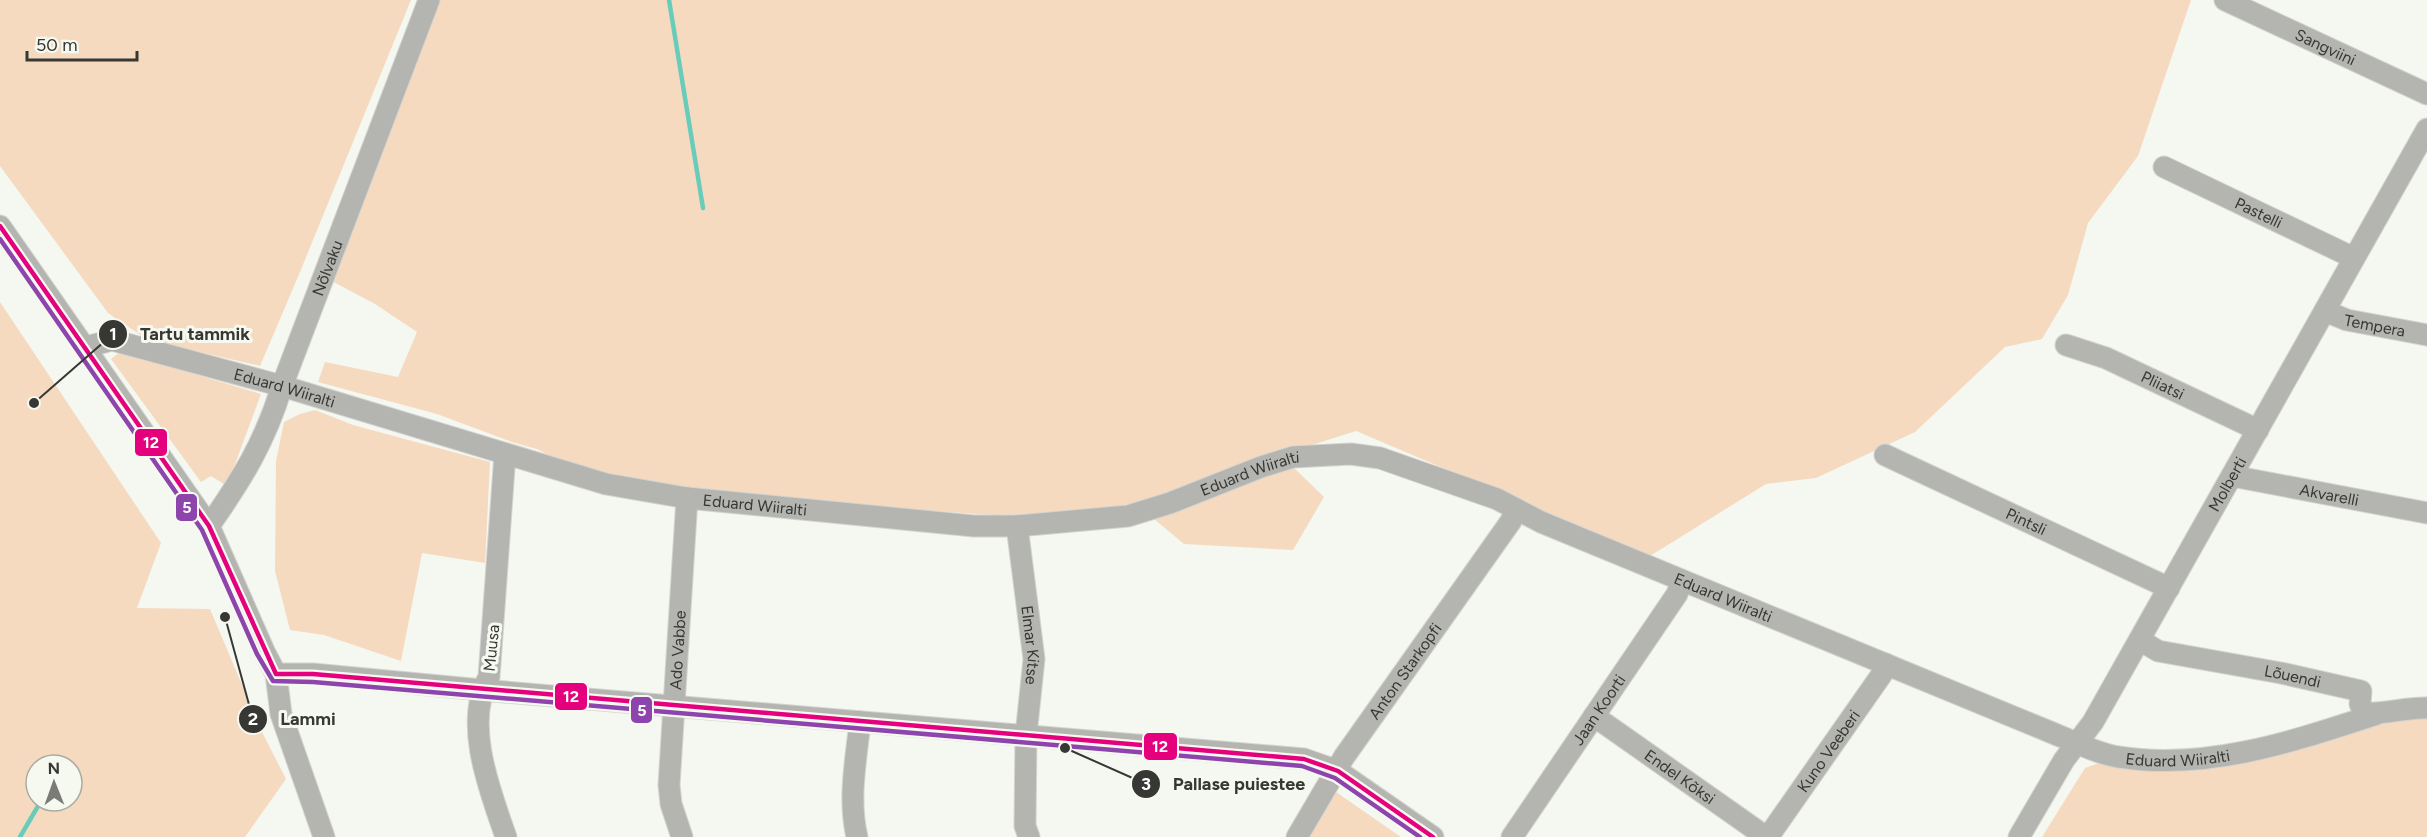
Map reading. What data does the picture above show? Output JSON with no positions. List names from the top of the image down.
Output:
{
  "streets": {
    "street": [
      "Sangviini",
      "Pastelli",
      "Nõlvaku",
      "Tempera",
      "Pliiatsi",
      "Eduard Wiiralti",
      "Molberti",
      "Akvarelli",
      "Pintsli",
      "Elmar Kitse",
      "Muusa",
      "Ado Vabbe",
      "Anton Starkopfi",
      "Lõuendi",
      "Jaan Koorti",
      "Kuno Veeberi",
      "Endel Kõksi"
    ]
  },
  "crossings": [
    ["Pastelli", "Molberti"],
    ["Nõlvaku", "Eduard Wiiralti"],
    ["Tempera", "Molberti"],
    ["Pliiatsi", "Molberti"],
    ["Eduard Wiiralti", "Molberti"],
    ["Eduard Wiiralti", "Elmar Kitse"],
    ["Eduard Wiiralti", "Muusa"],
    ["Eduard Wiiralti", "Ado Vabbe"],
    ["Eduard Wiiralti", "Anton Starkopfi"],
    ["Eduard Wiiralti", "Lõuendi"],
    ["Eduard Wiiralti", "Jaan Koorti"],
    ["Eduard Wiiralti", "Kuno Veeberi"],
    ["Molberti", "Akvarelli"],
    ["Molberti", "Pintsli"],
    ["Molberti", "Lõuendi"],
    ["Jaan Koorti", "Endel Kõksi"],
    ["Kuno Veeberi", "Endel Kõksi"]
  ],
  "places": ["Tartu tammik", "Lammi", "Pallase puiestee"],
  "lines": ["transit line 12", "transit line 5"],
  "scale_bar": "50 m",
  "north": "top"
}
